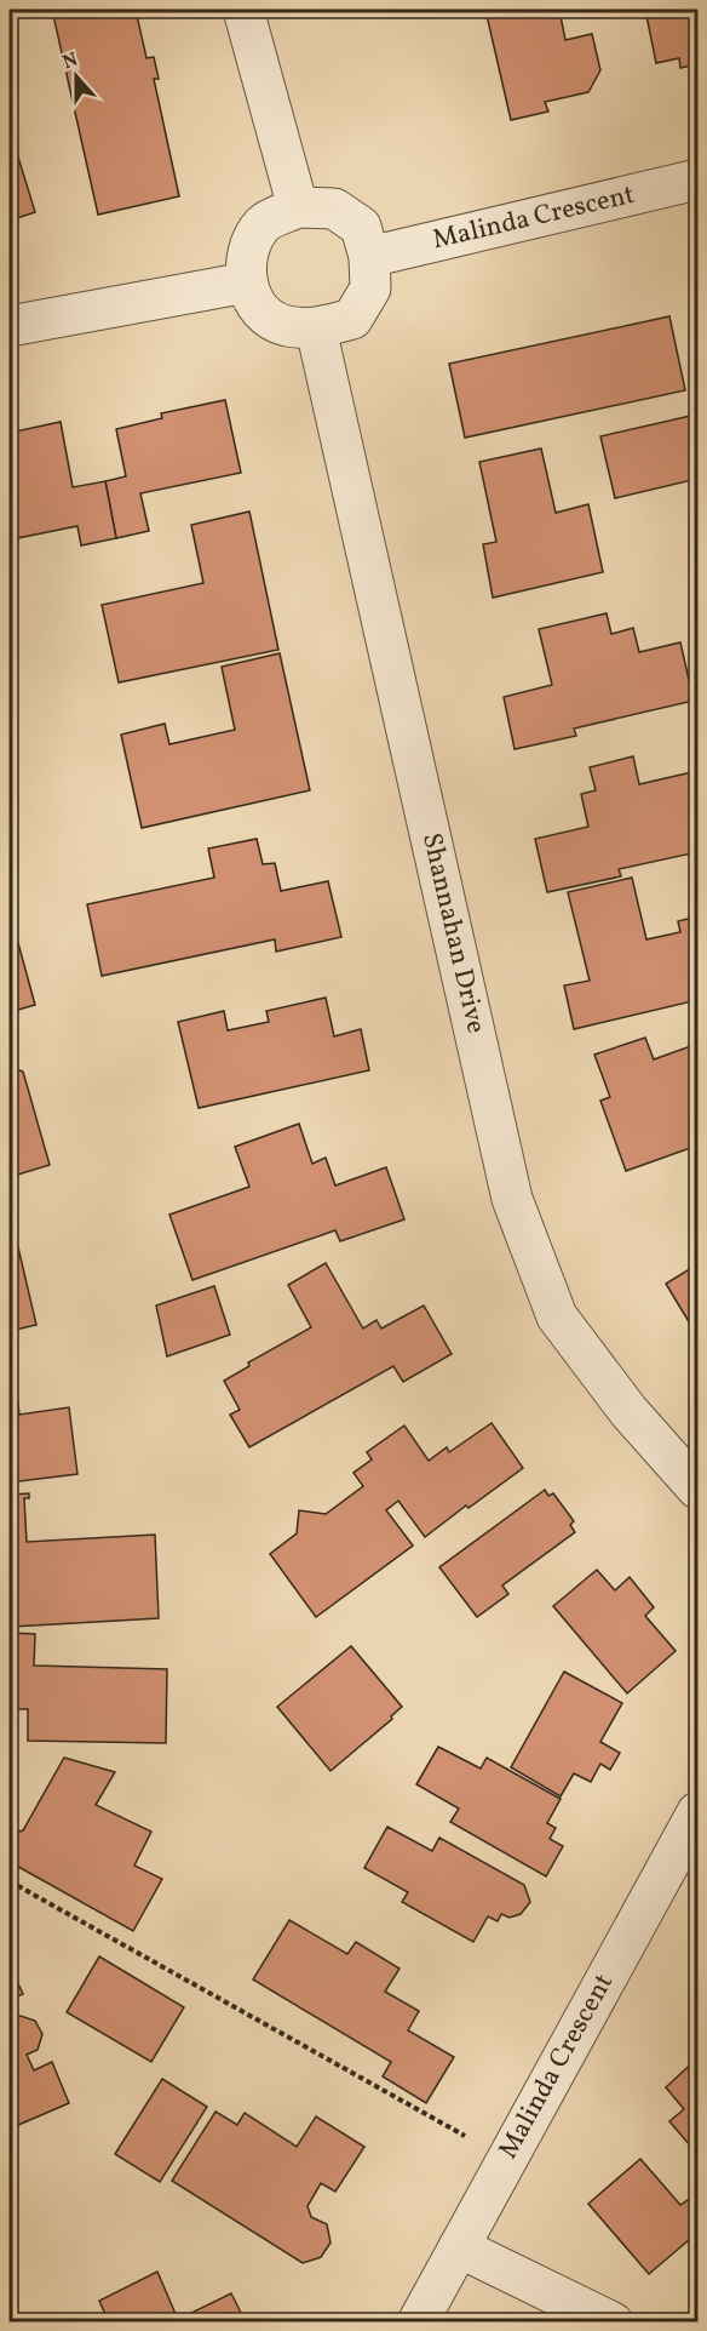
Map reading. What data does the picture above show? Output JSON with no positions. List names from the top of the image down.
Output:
{
  "streets": {
    "street": ["Malinda Crescent", "Shannahan Drive"]
  },
  "crossings": [
    ["Malinda Crescent", "Shannahan Drive"]
  ],
  "north": "top"
}
